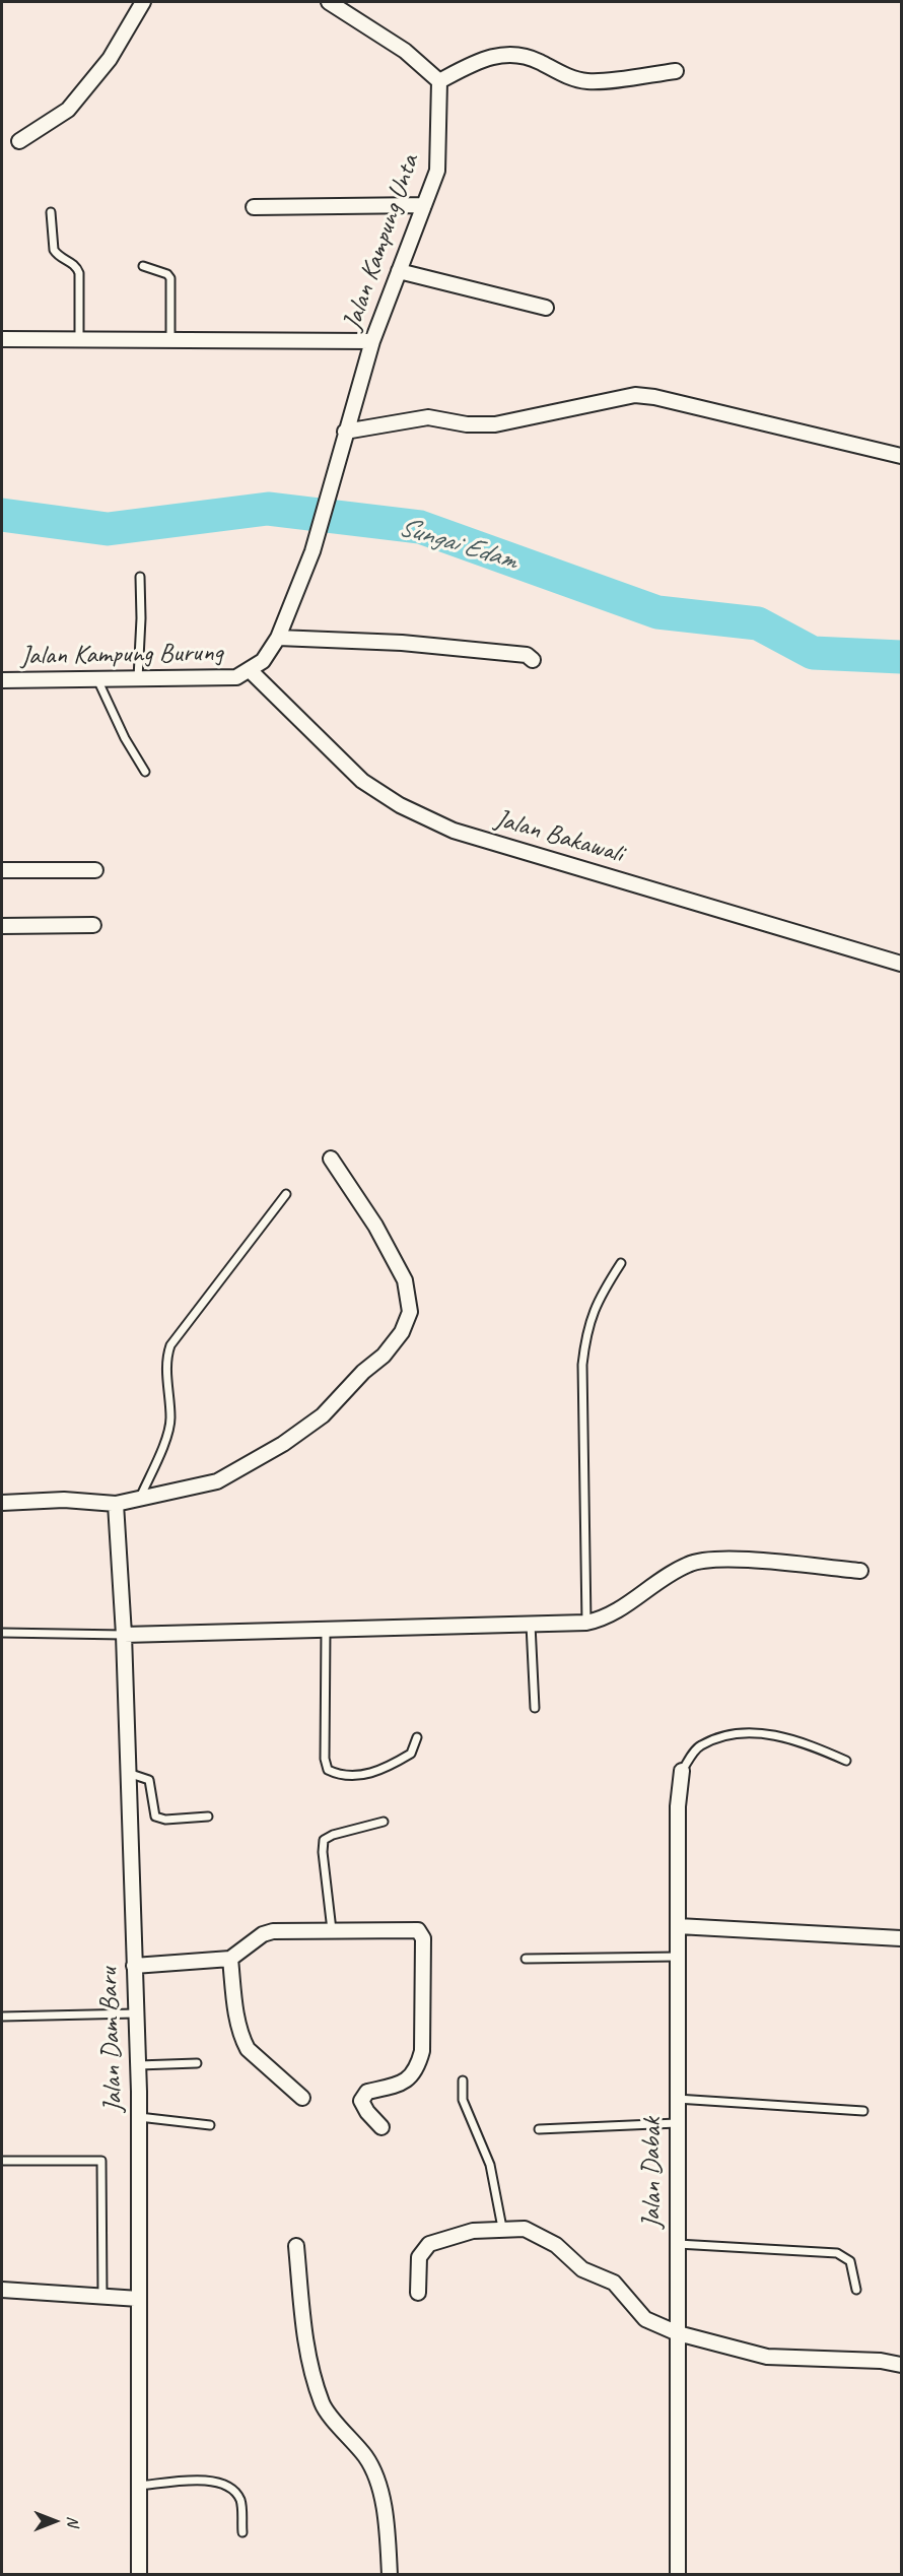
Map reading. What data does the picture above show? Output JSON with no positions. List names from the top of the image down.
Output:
{
  "streets": {
    "street": [
      "Jalan Kampung Unta",
      "Jalan Kampung Burung",
      "Jalan Bakawali",
      "Jalan Dam Baru",
      "Jalan Dabak"
    ]
  },
  "crossings": [
    ["Jalan Kampung Unta", "Jalan Kampung Burung"],
    ["Jalan Kampung Burung", "Jalan Bakawali"]
  ],
  "water": ["Sungai Edam"],
  "north": "right"
}
